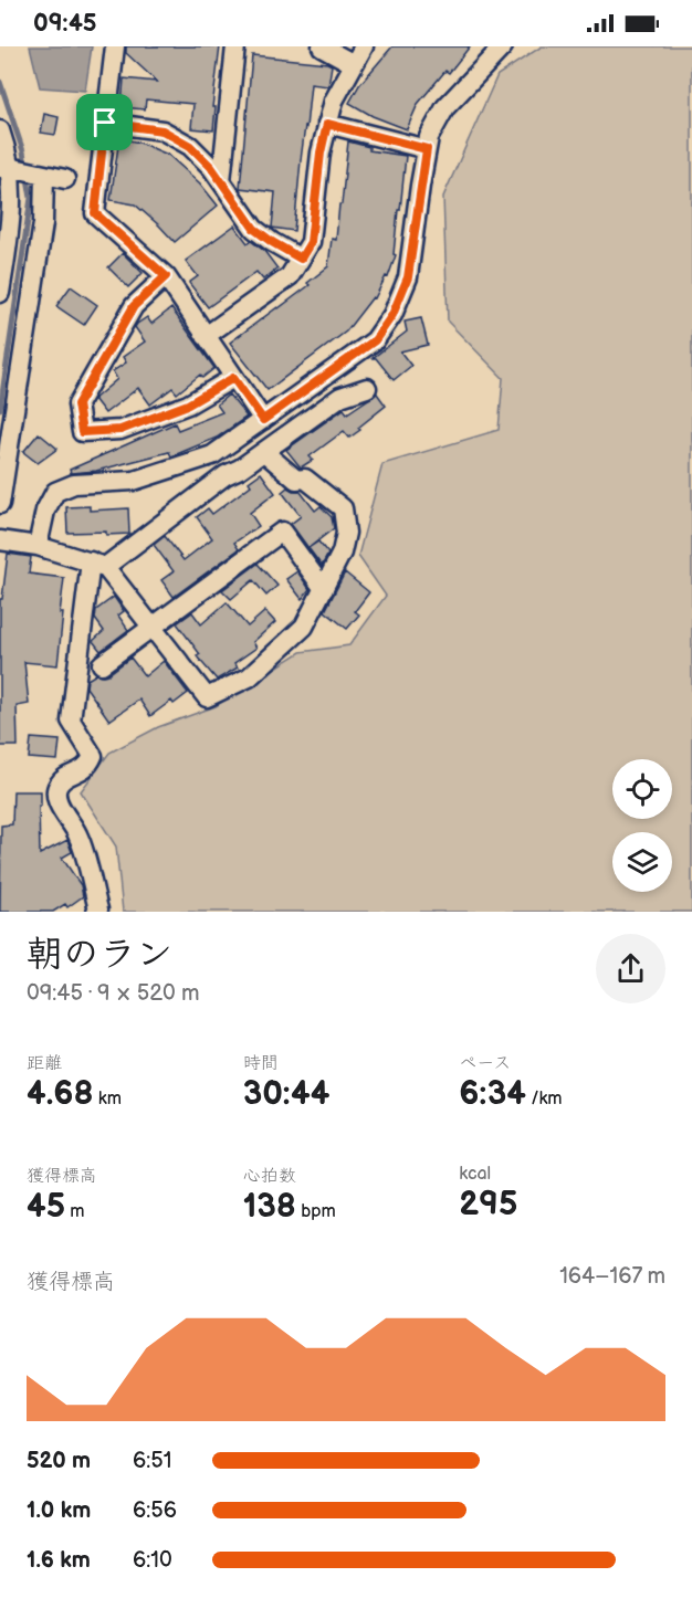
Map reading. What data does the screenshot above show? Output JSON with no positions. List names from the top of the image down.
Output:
{
  "page": {
    "status": "09:45",
    "heading": ["朝のラン", "09:45 · 9 × 520 m"],
    "stats": [
      ["距離", "4.68 km"],
      ["時間", "30:44"],
      ["ペース", "6:34 /km"],
      ["獲得標高", "45 m"],
      ["心拍数", "138 bpm"],
      ["kcal", "295"]
    ],
    "chart": ["獲得標高", "164–167 m"],
    "list": [
      {
        "name": "520 m",
        "note": "6:51"
      },
      {
        "name": "1.0 km",
        "note": "6:56"
      },
      {
        "name": "1.6 km",
        "note": "6:10"
      }
    ]
  }
}
